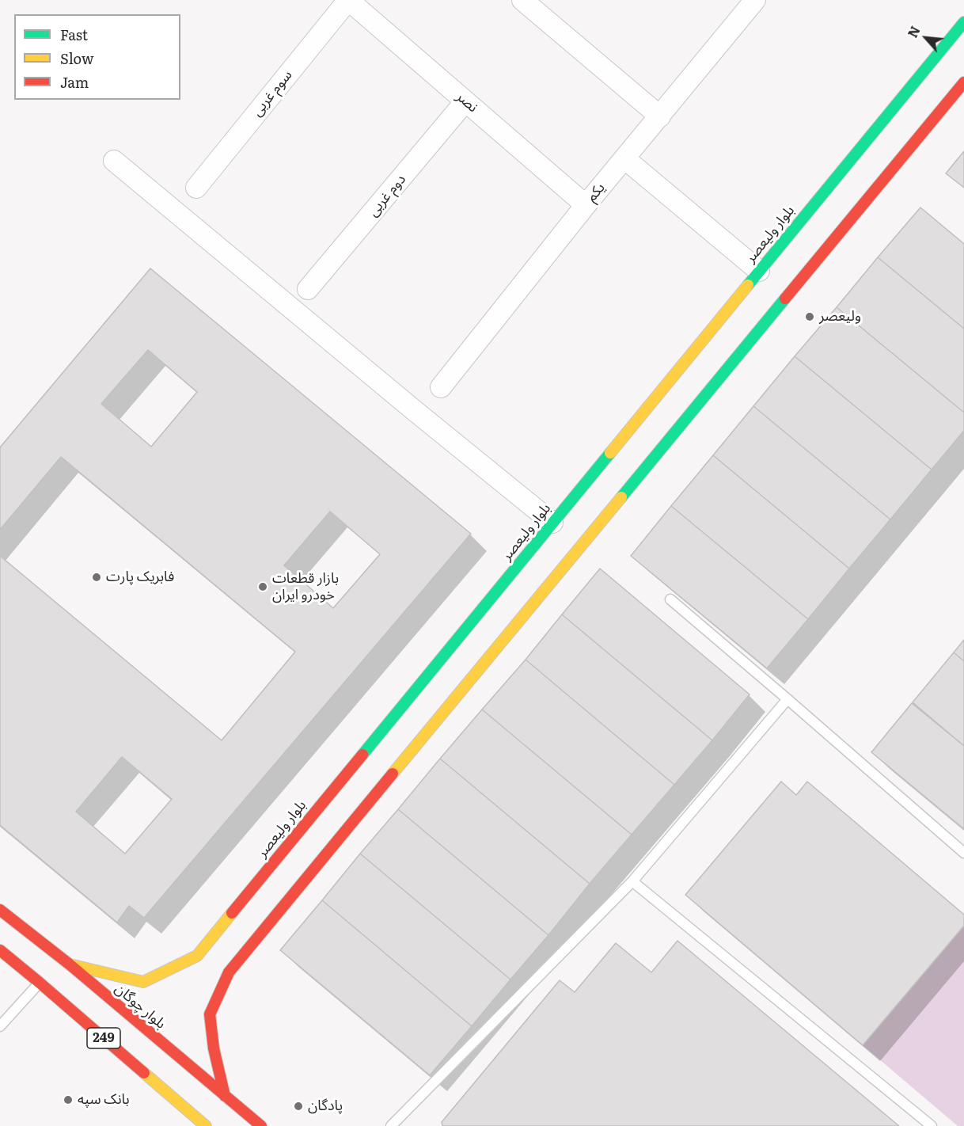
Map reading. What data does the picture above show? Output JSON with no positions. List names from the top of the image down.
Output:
{
  "streets": {
    "main road": ["بلوار ولیعصر", "بلوار چوگان", "249"],
    "street": [
      "سوم غربی",
      "نصر",
      "یکم",
      "دوم غربی"
    ]
  },
  "crossings": [
    ["سوم غربی", "نصر"],
    ["نصر", "یکم"],
    ["نصر", "دوم غربی"],
    ["بلوار ولیعصر", "بلوار چوگان"]
  ],
  "places": [
    "ولیعصر",
    "فابریک پارت",
    "بازار قطعات خودرو ایران",
    "بانک سپه",
    "پادگان"
  ],
  "legend": ["Fast", "Slow", "Jam"],
  "north": "top left"
}
